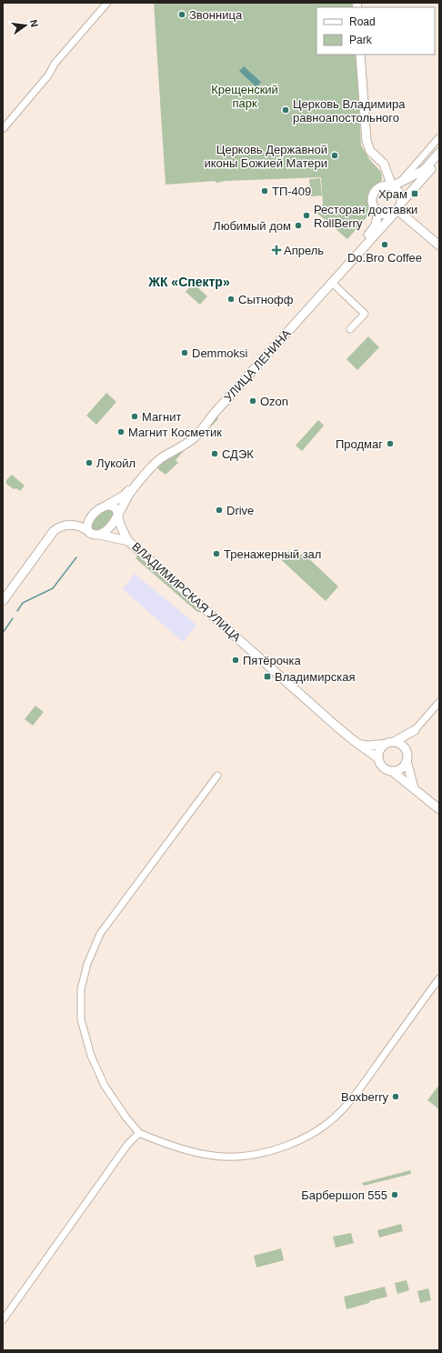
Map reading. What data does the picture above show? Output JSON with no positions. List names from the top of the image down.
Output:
{
  "streets": {
    "street": ["УЛИЦА ЛЕНИНА", "ВЛАДИМИРСКАЯ УЛИЦА"]
  },
  "crossings": [
    ["УЛИЦА ЛЕНИНА", "ВЛАДИМИРСКАЯ УЛИЦА"]
  ],
  "districts": ["ЖК «Спектр»"],
  "parks": ["Крещенский парк"],
  "places": {
    "other": [
      "Звонница",
      "Церковь Владимира равноапостольного",
      "Церковь Державной иконы Божией Матери",
      "ТП-409",
      "Ресторан доставки RollBerry",
      "Любимый дом",
      "Do.Bro Coffee",
      "Сытнофф",
      "Demmoksi",
      "Ozon",
      "Магнит",
      "Магнит Косметик",
      "Продмаг",
      "СДЭК",
      "Лукойл",
      "Drive",
      "Тренажерный зал",
      "Пятёрочка",
      "Boxberry",
      "Барбершоп 555"
    ],
    "transit": ["Храм", "Владимирская"],
    "health": ["Апрель"]
  },
  "legend": ["Road", "Park"],
  "north": "right"
}
